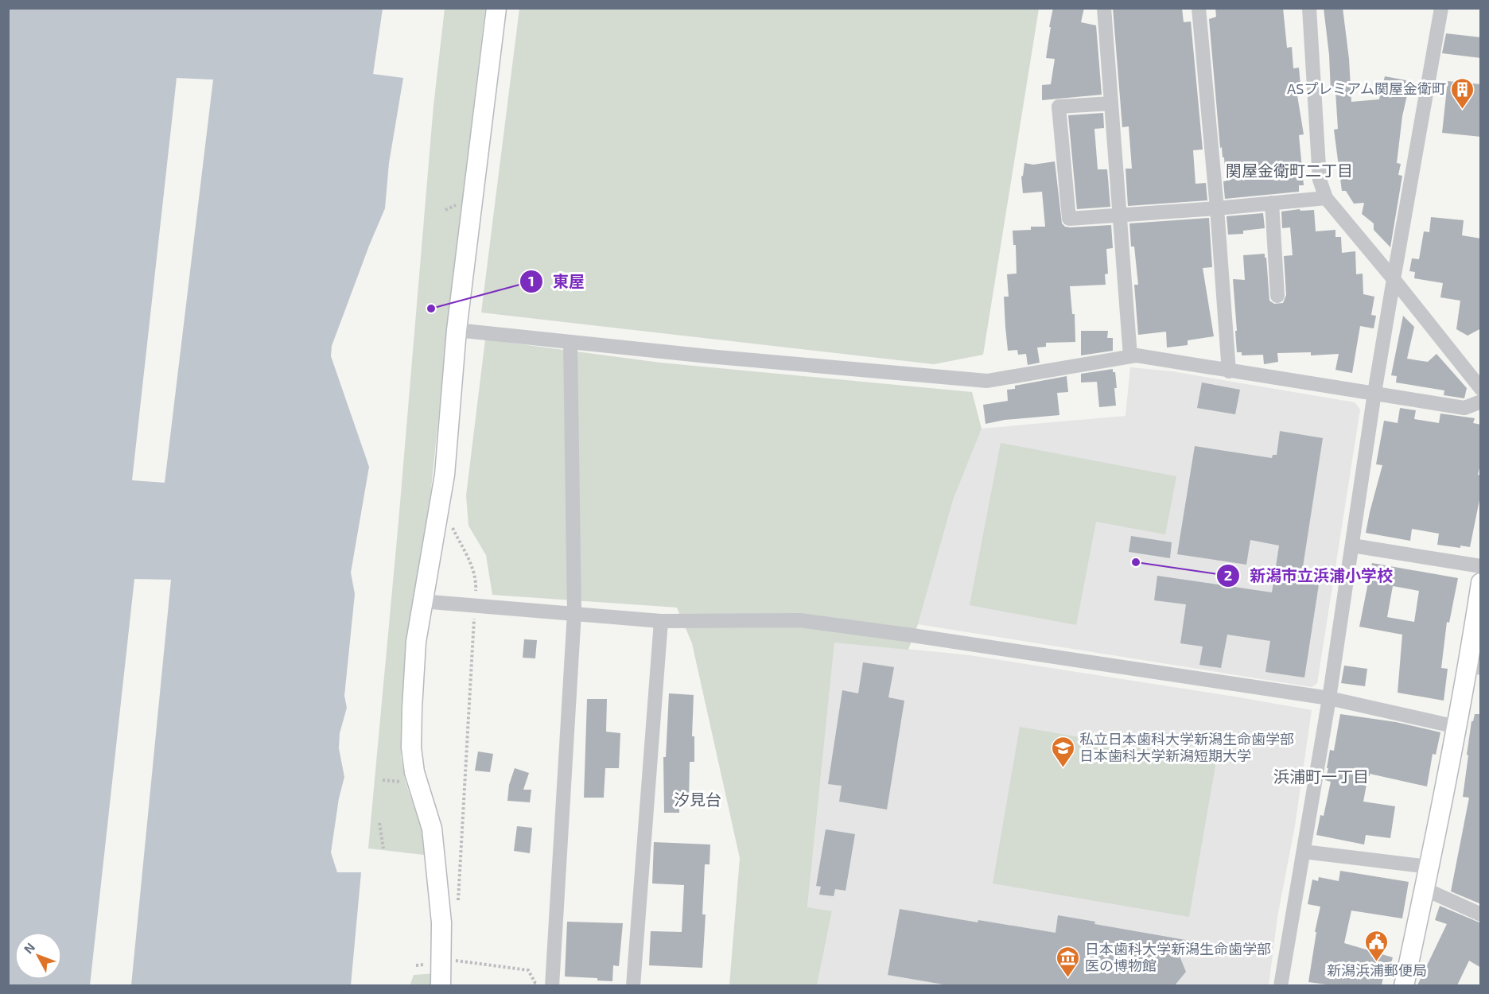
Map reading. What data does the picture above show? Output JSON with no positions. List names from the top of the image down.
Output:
{
  "districts": ["関屋金衛町二丁目", "浜浦町一丁目", "汐見台"],
  "places": {
    "building": ["ASプレミアム関屋金衛町"],
    "other": ["東屋", "新潟市立浜浦小学校"],
    "school or university": ["私立日本歯科大学新潟生命歯学部 日本歯科大学新潟短期大学"],
    "public building": ["新潟浜浦郵便局"],
    "museum": ["日本歯科大学新潟生命歯学部 医の博物館"]
  },
  "north": "top left"
}
